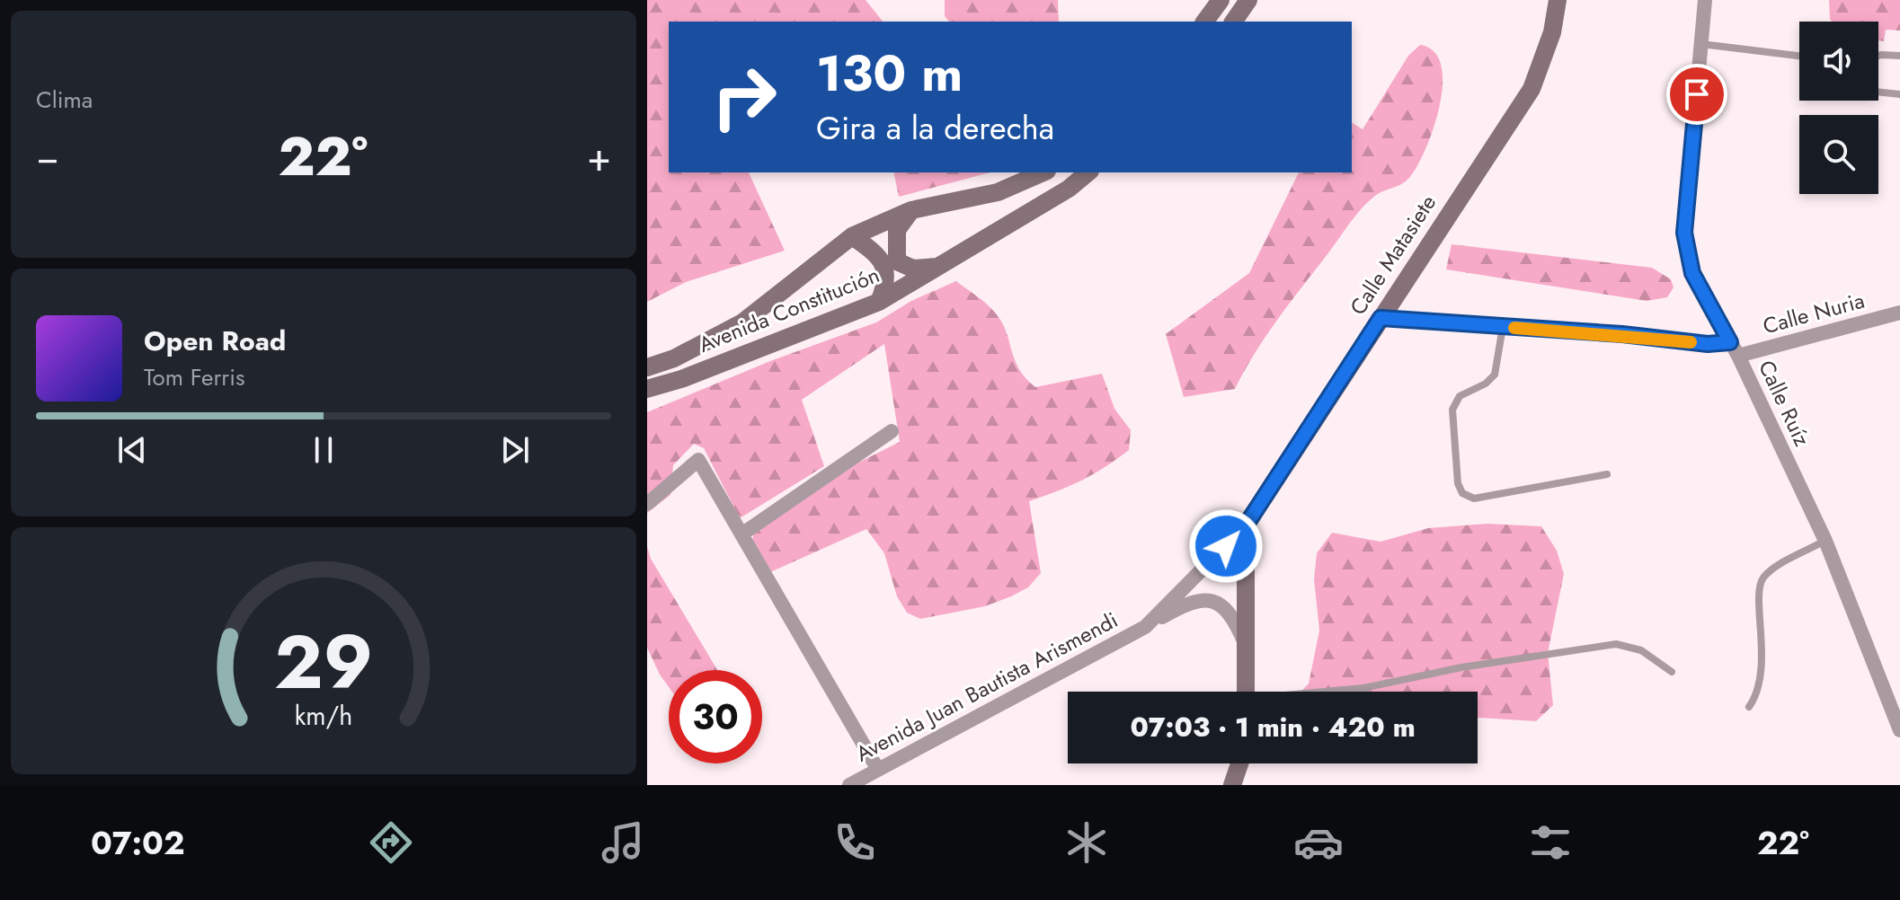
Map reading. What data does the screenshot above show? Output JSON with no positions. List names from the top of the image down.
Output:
{
  "streets": {
    "street": [
      "Calle Matasiete",
      "Avenida Constitución",
      "Calle Nuria",
      "Calle Ruíz",
      "Avenida Juan Bautista Arismendi"
    ]
  },
  "crossings": [
    ["Calle Matasiete", "Avenida Juan Bautista Arismendi"],
    ["Calle Nuria", "Calle Ruíz"]
  ],
  "page": {
    "tile": "Clima",
    "turn": ["130 m", "Gira a la derecha"],
    "heat": ["−", "22°", "+"],
    "song": ["Open Road", "Tom Ferris"],
    "limit": "30",
    "trip": "07:03 · 1 min · 420 m",
    "tabs": ["07:02", "22°"],
    "gauge": ["29", "km/h"]
  }
}
